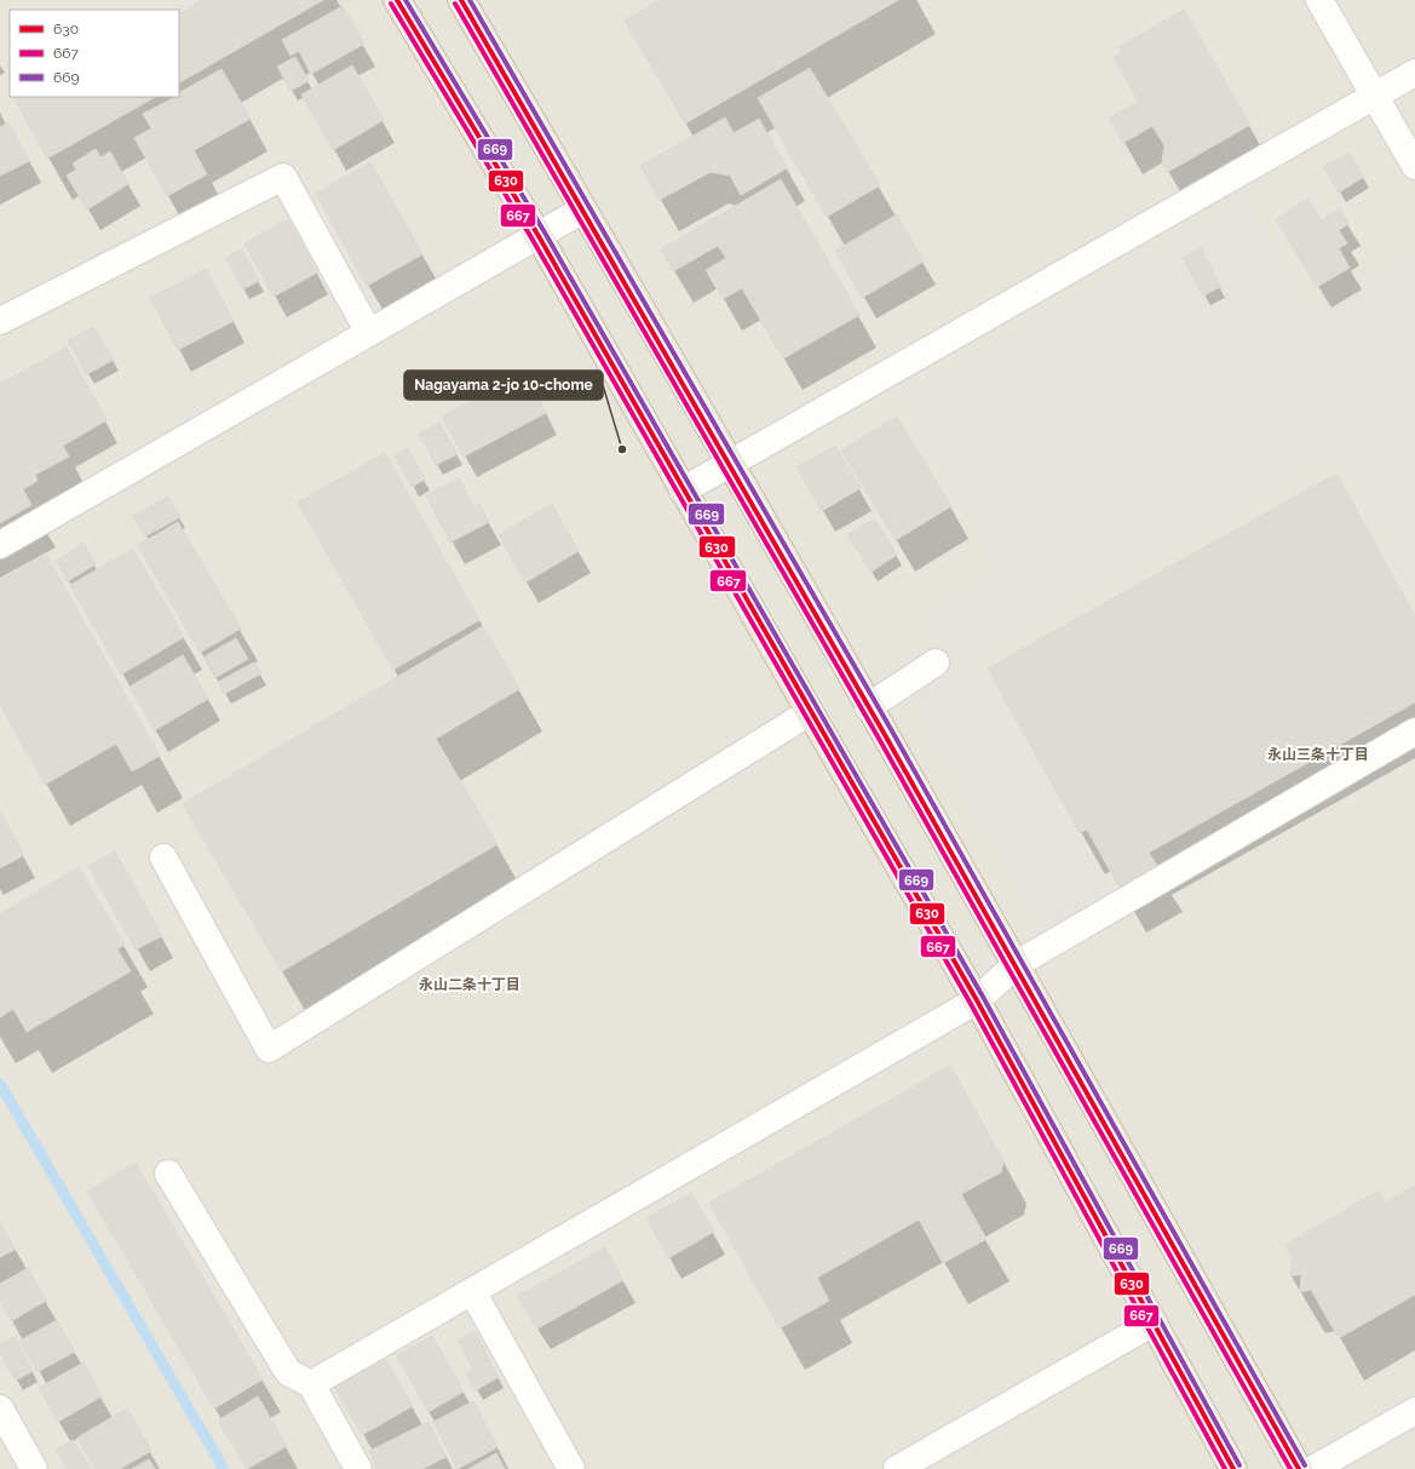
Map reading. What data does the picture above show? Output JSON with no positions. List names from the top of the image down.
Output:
{
  "districts": ["永山三条十丁目", "永山二条十丁目"],
  "places": ["Nagayama 2-jo 10-chome"],
  "lines": ["transit line 630", "transit line 669", "transit line 667"],
  "legend": ["630", "667", "669"]
}
